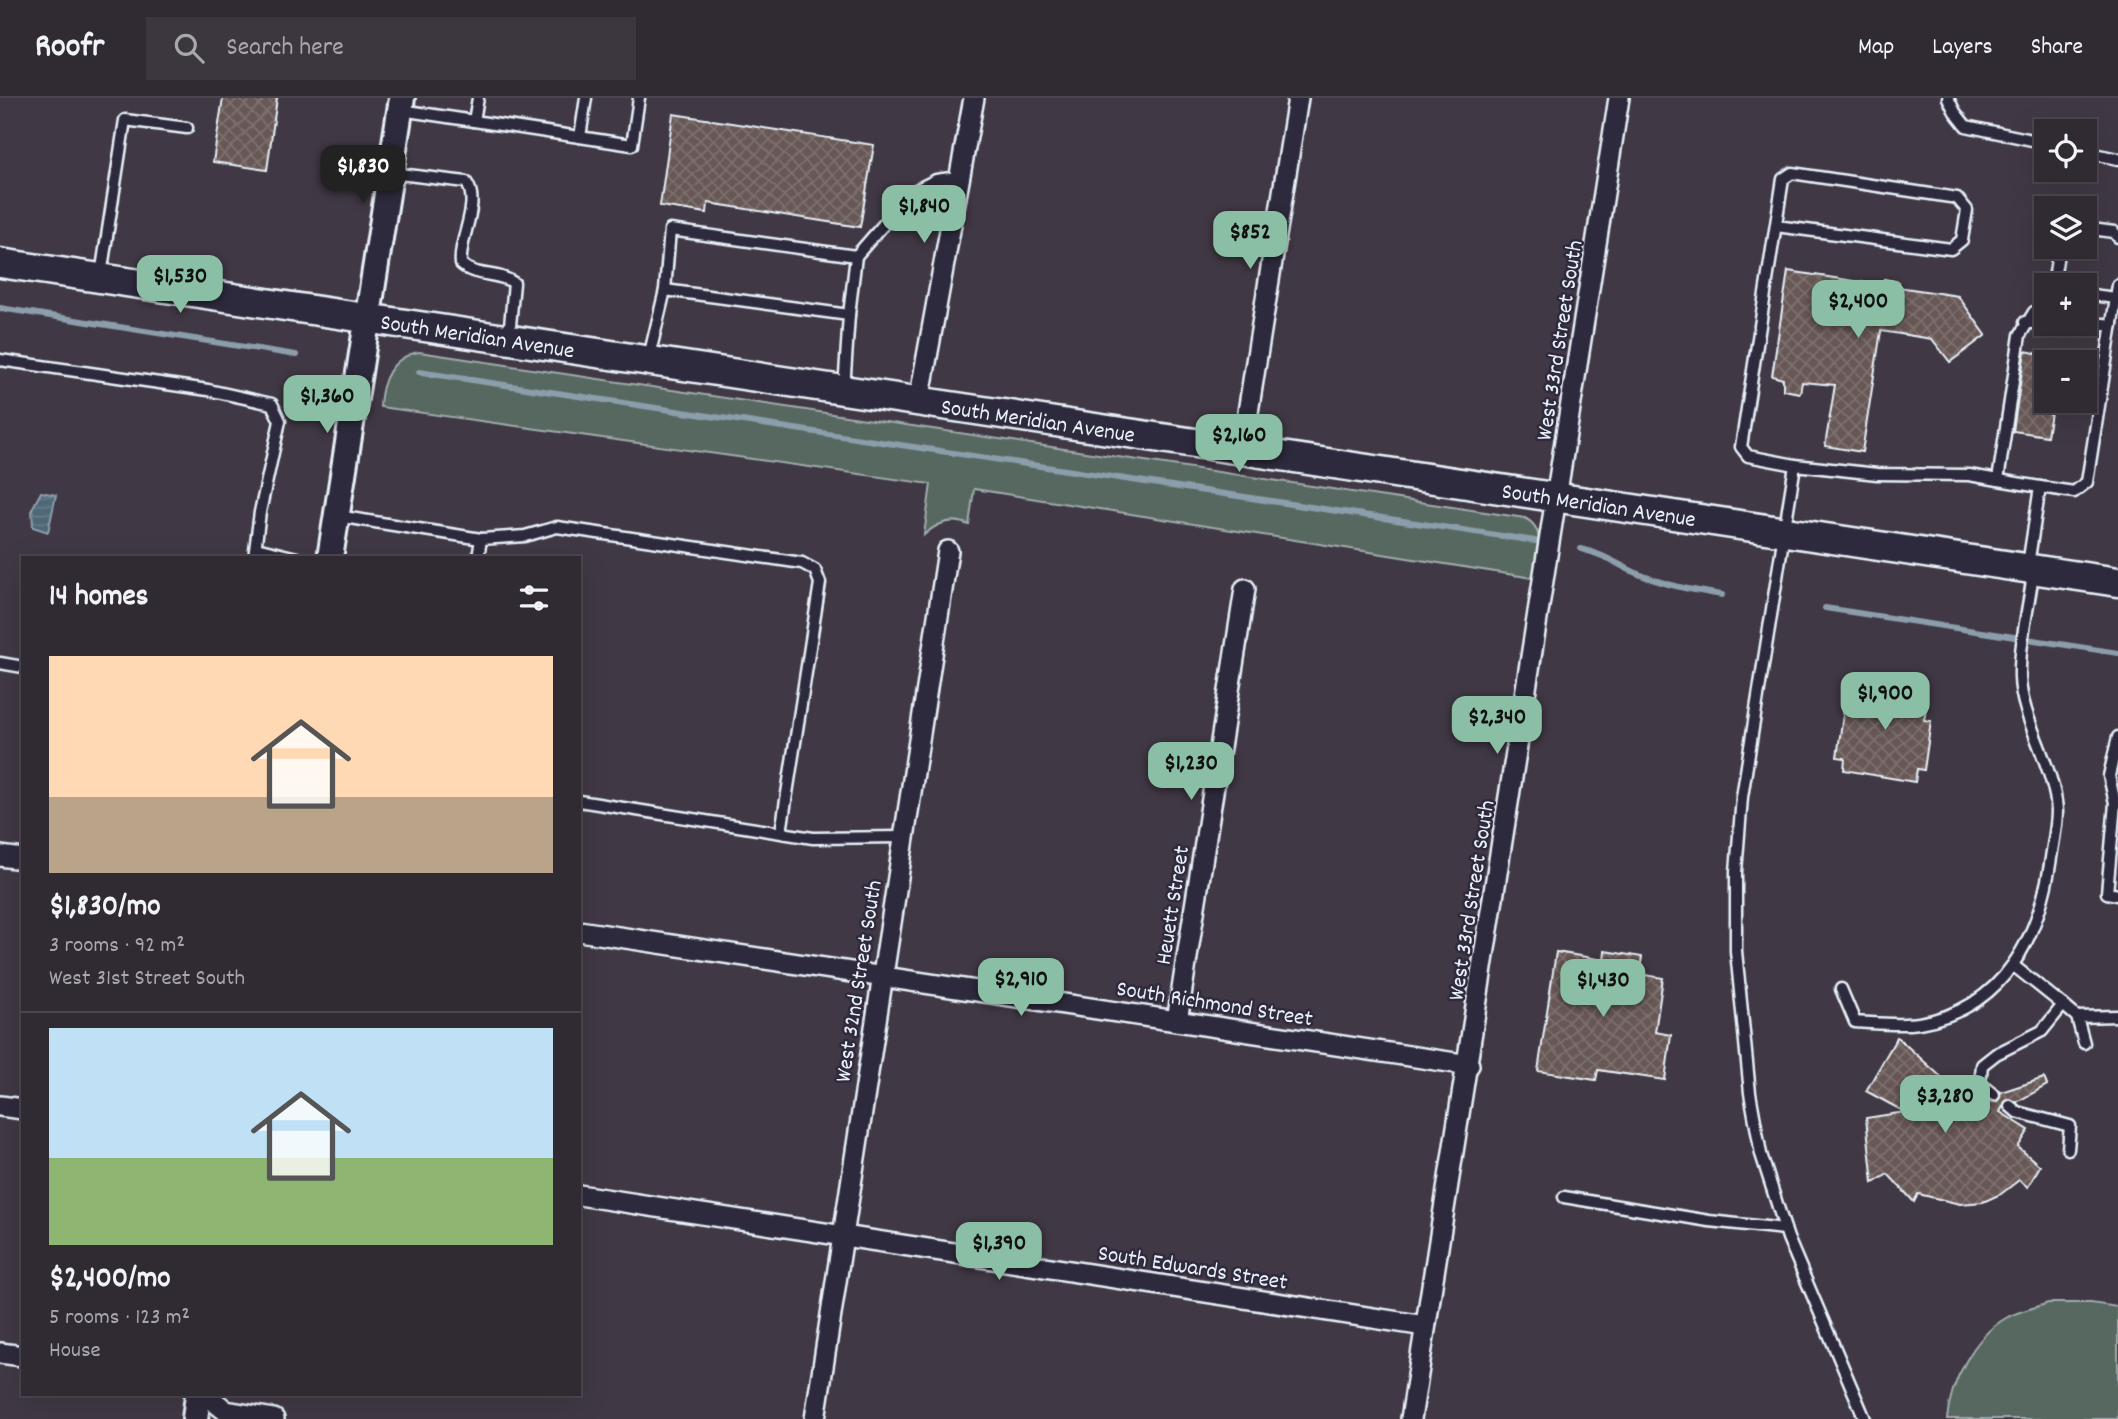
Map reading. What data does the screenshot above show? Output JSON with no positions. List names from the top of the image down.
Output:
{
  "streets": {
    "main road": ["South Meridian Avenue"],
    "street": [
      "West 33rd Street South",
      "Heuett Street",
      "West 32nd Street South",
      "South Richmond Street",
      "South Edwards Street"
    ]
  },
  "crossings": [
    ["South Meridian Avenue", "West 33rd Street South"],
    ["West 33rd Street South", "South Richmond Street"],
    ["West 33rd Street South", "South Edwards Street"],
    ["Heuett Street", "South Richmond Street"],
    ["West 32nd Street South", "South Richmond Street"],
    ["West 32nd Street South", "South Edwards Street"]
  ],
  "page": {
    "header": "Roofr",
    "search": "Search here",
    "nav": ["Map", "Layers", "Share"],
    "map_buttons": ["+", "−"],
    "price": [
      "$1,830",
      "$1,840",
      "$852",
      "$1,530",
      "$2,400",
      "$1,360",
      "$2,160",
      "$1,900",
      "$2,340",
      "$1,230",
      "$2,910",
      "$1,430",
      "$3,280",
      "$1,390"
    ],
    "heading": "14 homes",
    "list": [
      {
        "name": "$1,830/mo",
        "note": "3 rooms · 92 m² · West 31st Street South"
      },
      {
        "name": "$2,400/mo",
        "note": "5 rooms · 123 m² · House"
      }
    ]
  }
}
